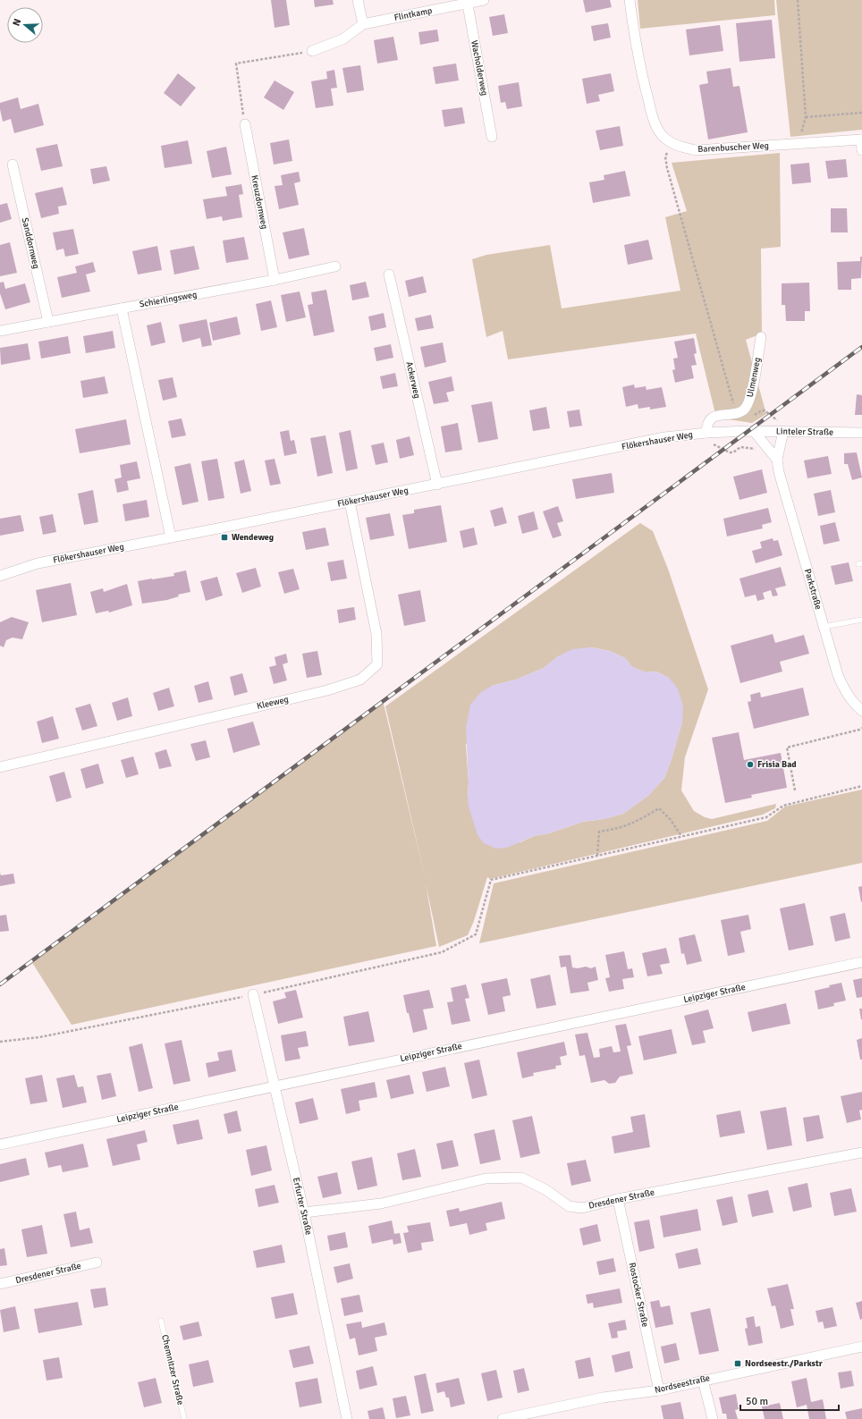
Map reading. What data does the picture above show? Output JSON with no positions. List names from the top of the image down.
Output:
{
  "streets": {
    "street": [
      "Flintkamp",
      "Wacholderweg",
      "Barenbuscher Weg",
      "Kreuzdornweg",
      "Sanddornweg",
      "Schierlingsweg",
      "Ulmenweg",
      "Ackerweg",
      "Linteler Straße",
      "Flökershauser Weg",
      "Parkstraße",
      "Kleeweg",
      "Leipziger Straße",
      "Dresdener Straße",
      "Erfurter Straße",
      "Rostocker Straße",
      "Nordseestraße"
    ],
    "lane": ["Chemnitzer Straße"]
  },
  "crossings": [
    ["Flintkamp", "Wacholderweg"],
    ["Kreuzdornweg", "Schierlingsweg"],
    ["Sanddornweg", "Schierlingsweg"],
    ["Ackerweg", "Flökershauser Weg"],
    ["Linteler Straße", "Flökershauser Weg"],
    ["Linteler Straße", "Parkstraße"],
    ["Flökershauser Weg", "Parkstraße"],
    ["Flökershauser Weg", "Kleeweg"],
    ["Leipziger Straße", "Erfurter Straße"],
    ["Dresdener Straße", "Erfurter Straße"],
    ["Dresdener Straße", "Rostocker Straße"],
    ["Rostocker Straße", "Nordseestraße"]
  ],
  "places": {
    "transit": ["Wendeweg", "Nordseestr./Parkstr"],
    "other": ["Frisia Bad"]
  },
  "scale_bar": "50 m",
  "north": "left"
}
